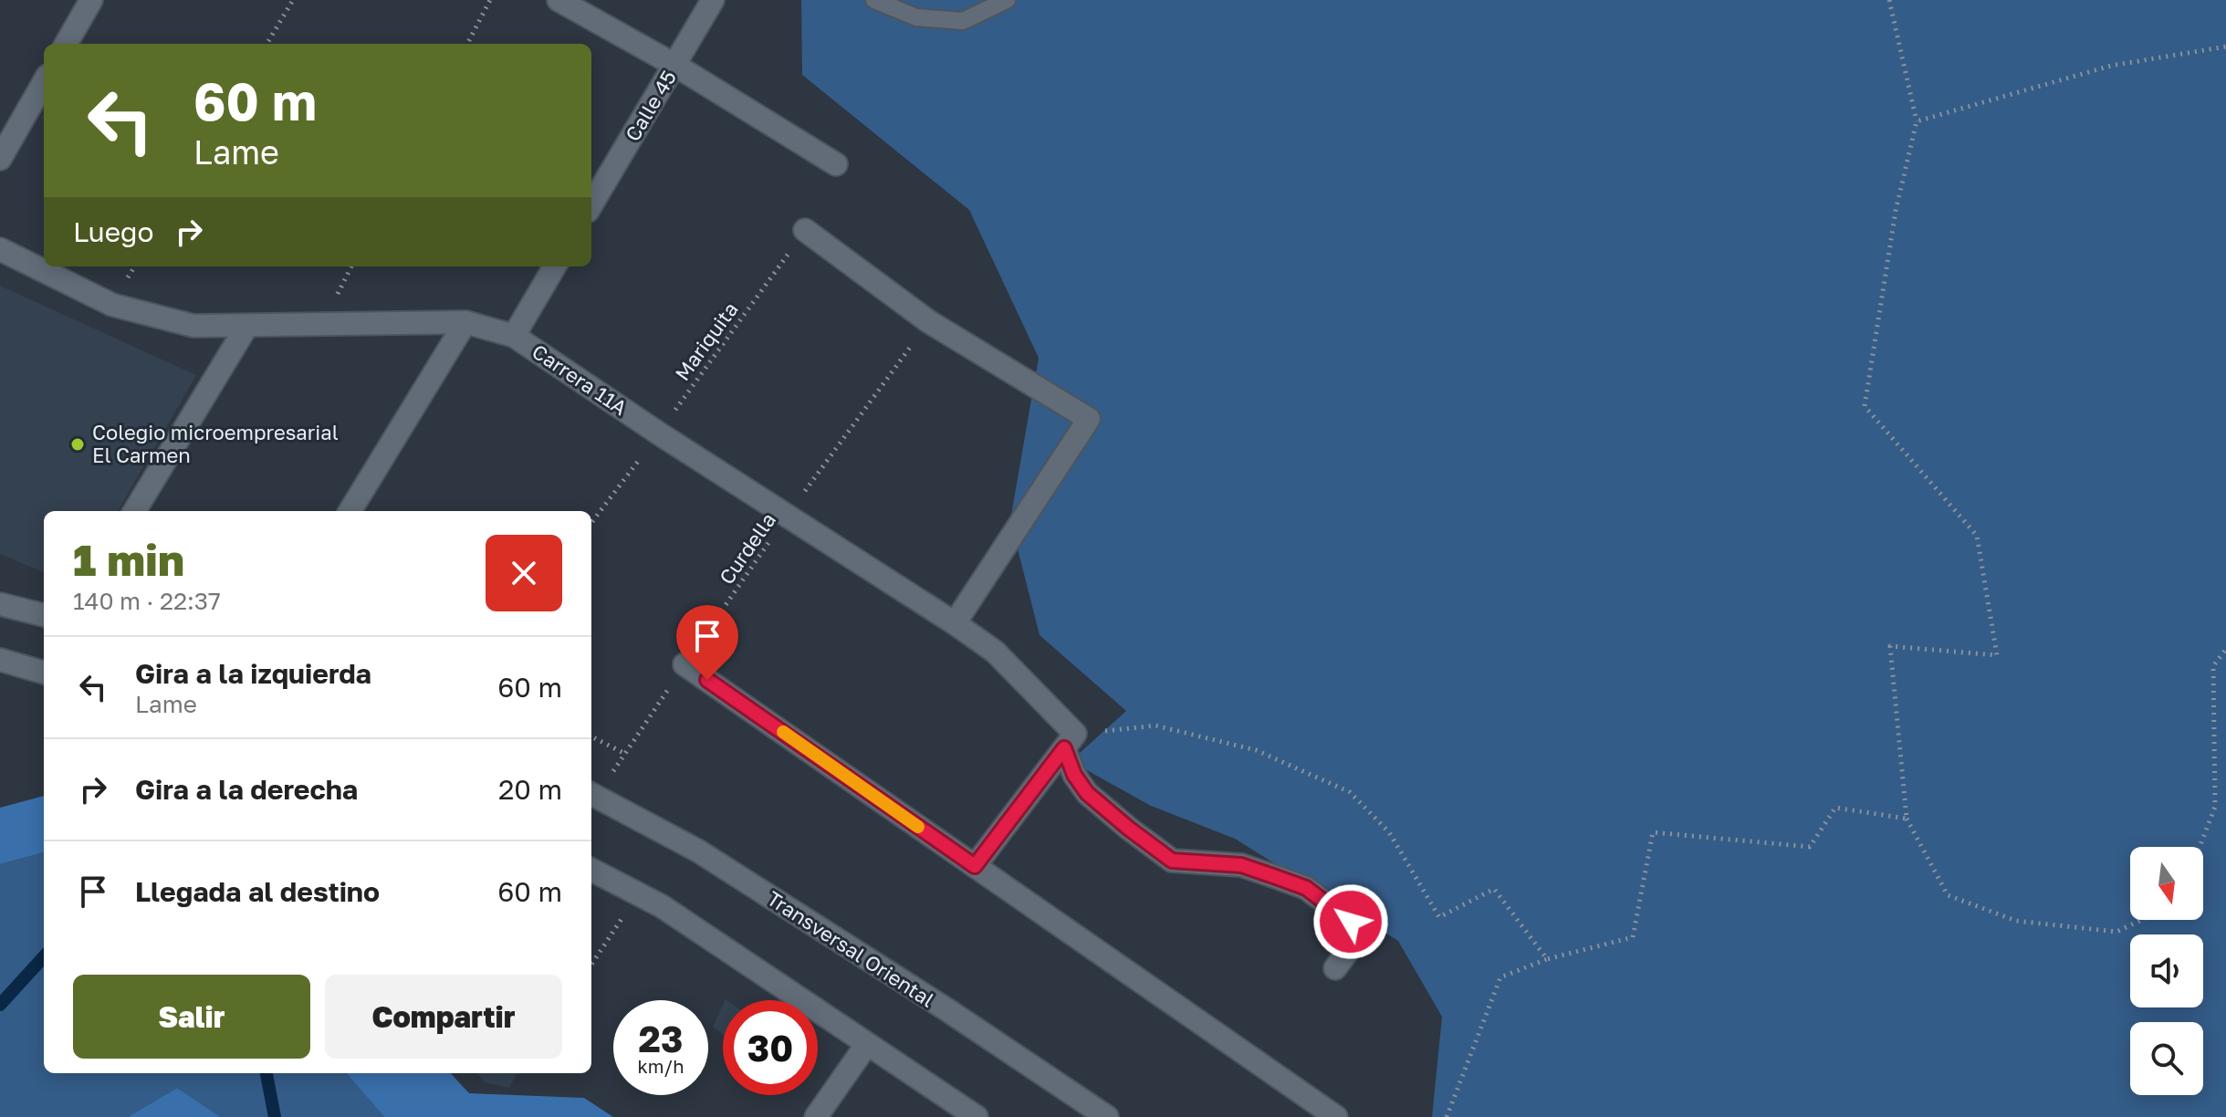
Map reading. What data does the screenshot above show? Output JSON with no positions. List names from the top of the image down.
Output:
{
  "streets": {
    "street": ["Calle 45", "Carrera 11A", "Transversal Oriental"],
    "path": ["Mariquita", "Curdella"]
  },
  "crossings": [
    ["Mariquita", "Carrera 11A"],
    ["Carrera 11A", "Curdella"],
    ["Curdella", "Transversal Oriental"]
  ],
  "places": ["Colegio microempresarial El Carmen"],
  "north": "bottom",
  "page": {
    "turn": ["60 m", "Lame"],
    "then": "Luego",
    "heading": ["1 min", "140 m · 22:37"],
    "list": [
      {
        "name": "Gira a la izquierda",
        "note": "Lame",
        "value": "60 m"
      },
      {
        "name": "Gira a la derecha",
        "value": "20 m"
      },
      {
        "name": "Llegada al destino",
        "value": "60 m"
      }
    ],
    "buttons": ["Salir", "Compartir"],
    "speed": "23 km/h",
    "limit": "30"
  }
}
